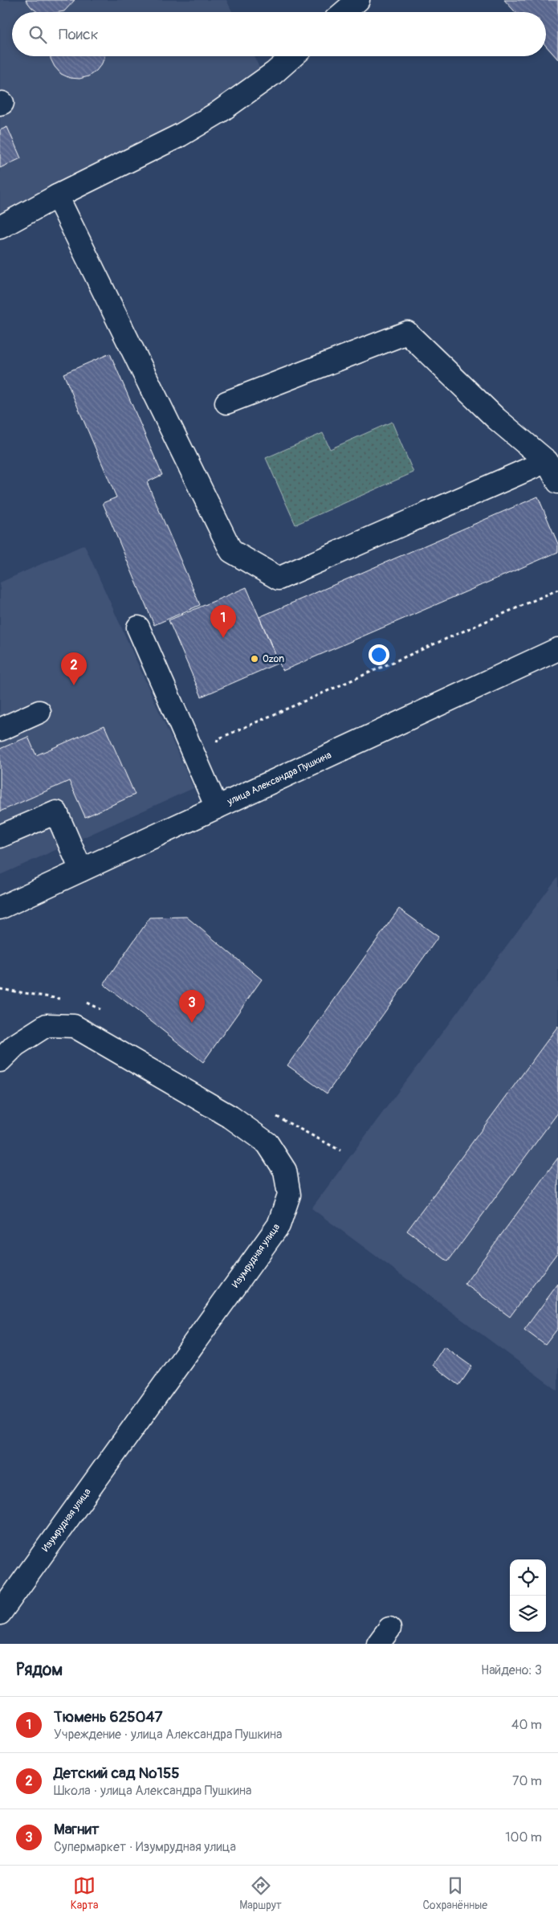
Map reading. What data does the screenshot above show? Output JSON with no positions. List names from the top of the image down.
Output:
{
  "streets": {
    "street": ["улица Александра Пушкина", "Изумрудная улица"]
  },
  "places": ["Ozon"],
  "page": {
    "search": "Поиск",
    "pins": ["1", "2", "3"],
    "heading": ["Рядом", "Найдено: 3"],
    "list": [
      {
        "mark": "1",
        "name": "Тюмень 625047",
        "note": "Учреждение · улица Александра Пушкина",
        "value": "40 m"
      },
      {
        "mark": "2",
        "name": "Детский сад №155",
        "note": "Школа · улица Александра Пушкина",
        "value": "70 m"
      },
      {
        "mark": "3",
        "name": "Магнит",
        "note": "Супермаркет · Изумрудная улица",
        "value": "100 m"
      }
    ],
    "nav": ["Карта", "Маршрут", "Сохранённые"]
  }
}
